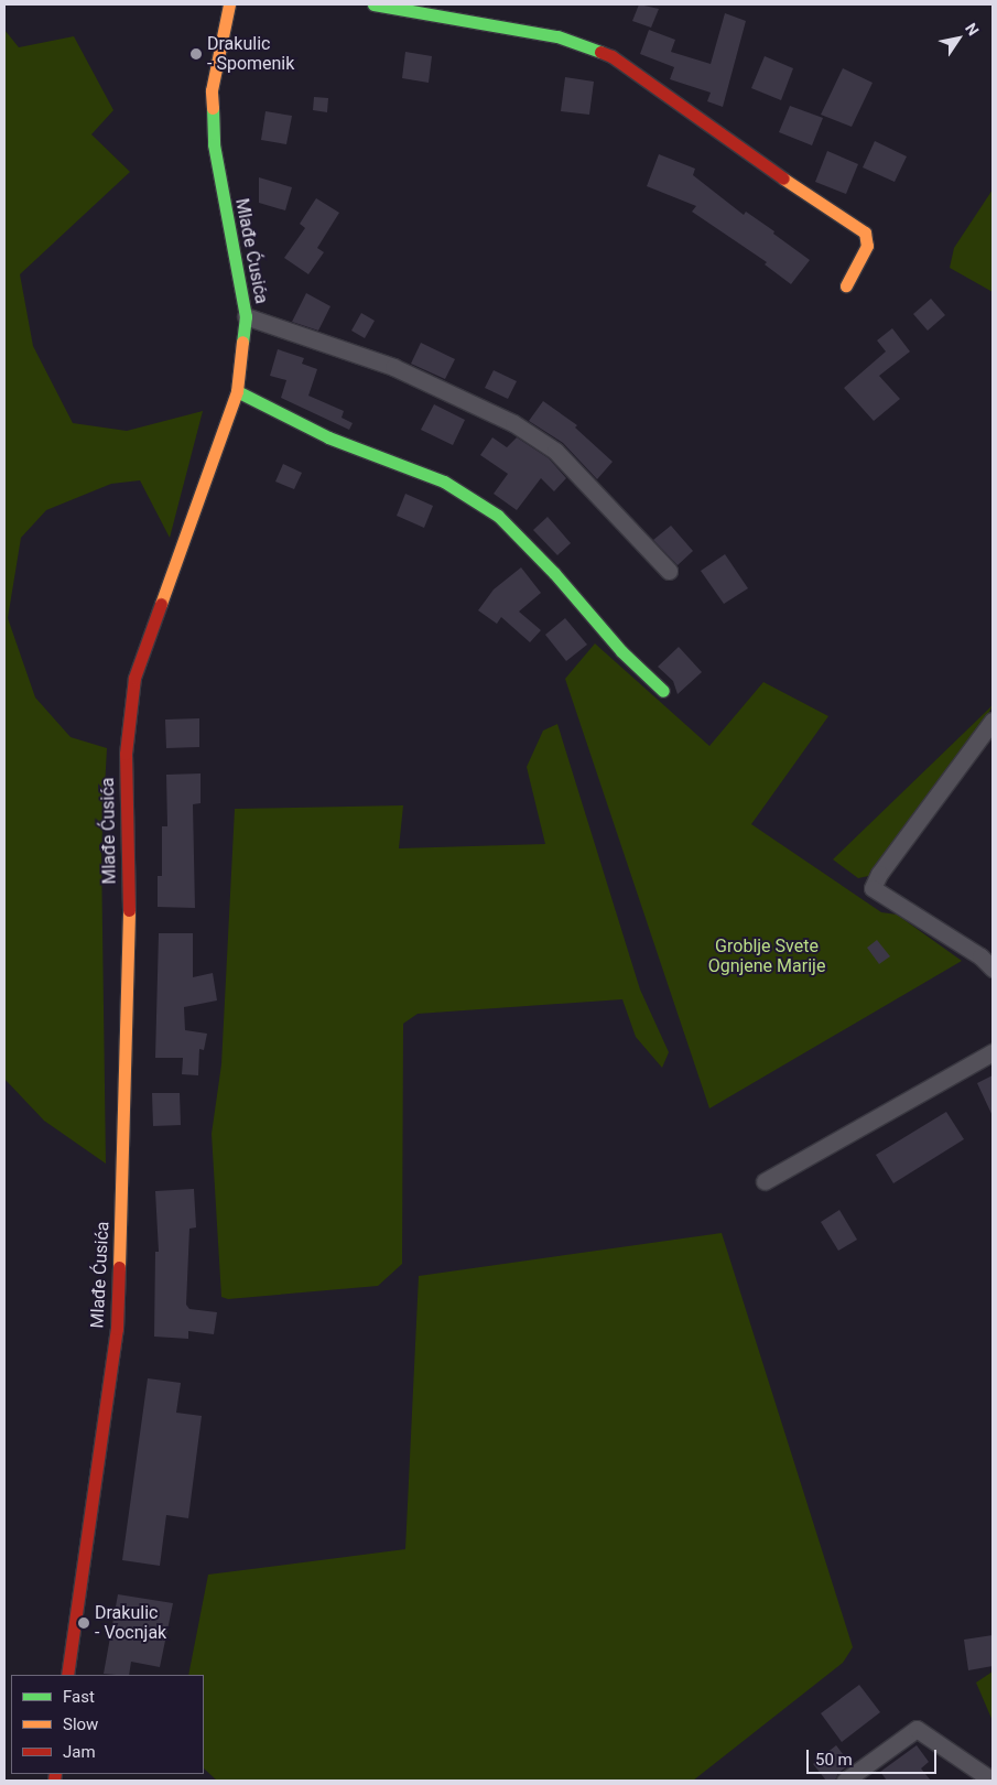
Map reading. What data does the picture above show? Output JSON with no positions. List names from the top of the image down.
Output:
{
  "streets": {
    "street": ["Mlađe Ćusića"]
  },
  "parks": ["Groblje Svete Ognjene Marije"],
  "places": ["Drakulic - Spomenik", "Drakulic - Vocnjak"],
  "legend": ["Fast", "Slow", "Jam"],
  "scale_bar": "50 m",
  "north": "top right"
}
